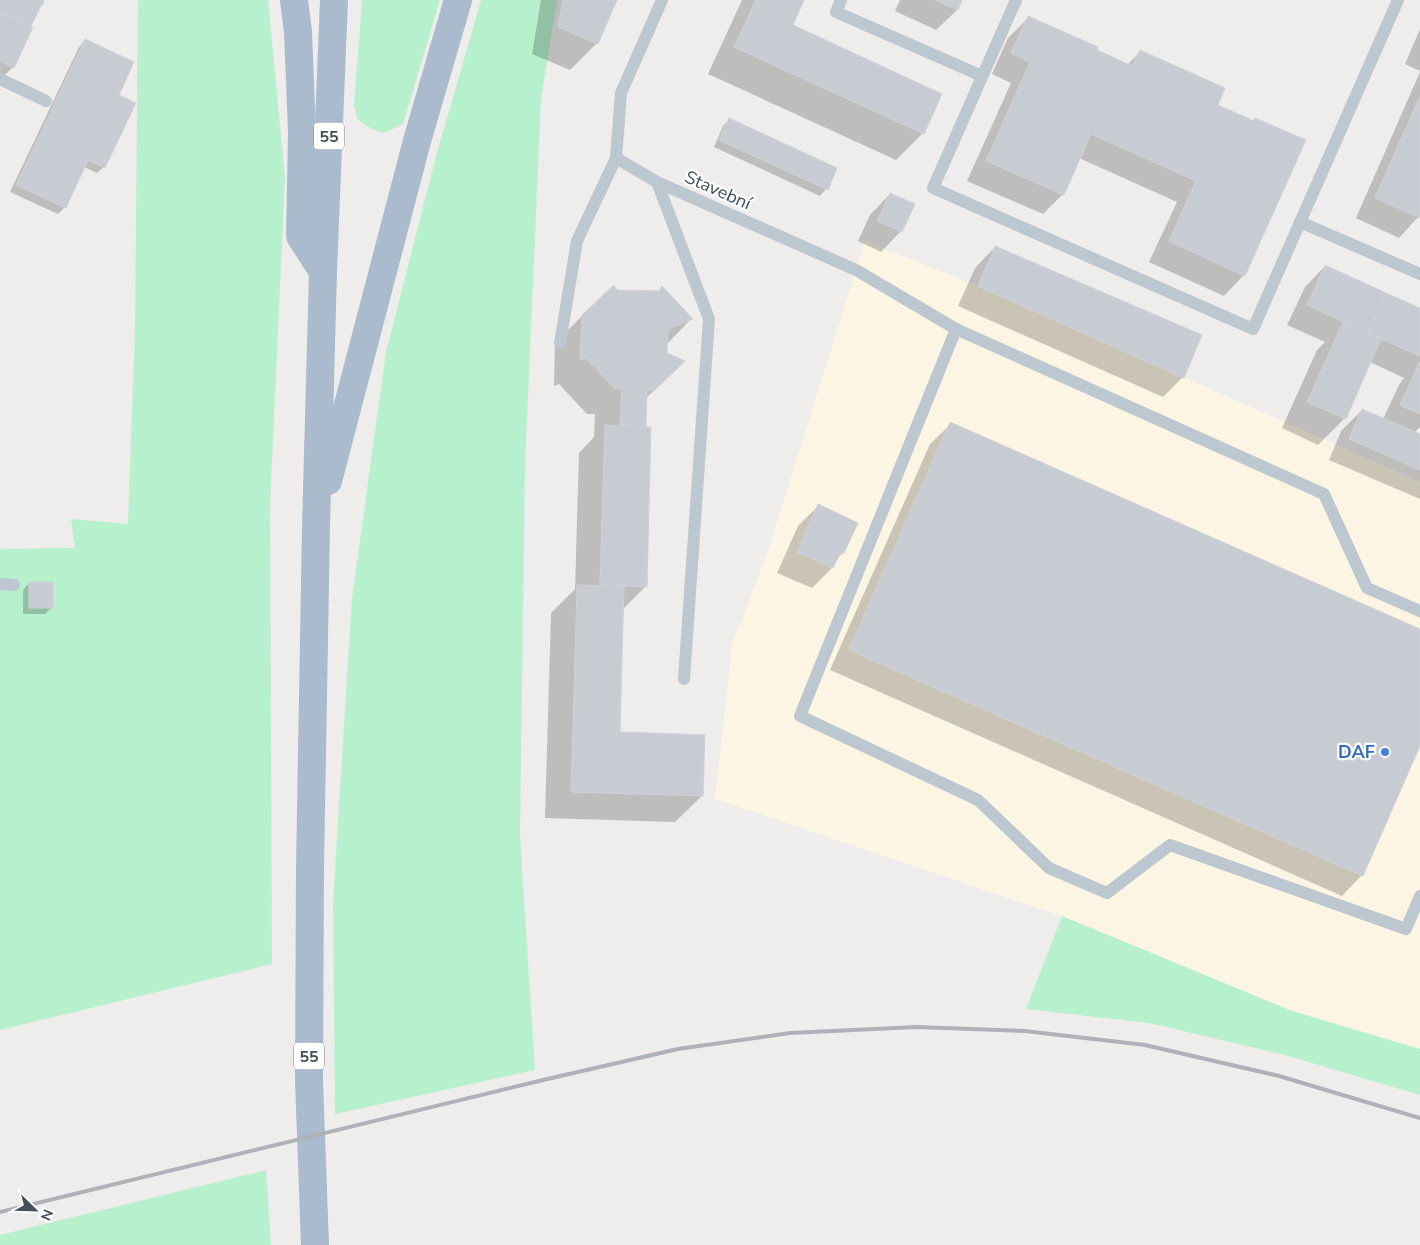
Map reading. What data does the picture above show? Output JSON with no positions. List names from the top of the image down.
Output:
{
  "streets": {
    "main road": ["55"],
    "lane": ["Stavební"]
  },
  "places": ["DAF"],
  "north": "bottom right"
}
